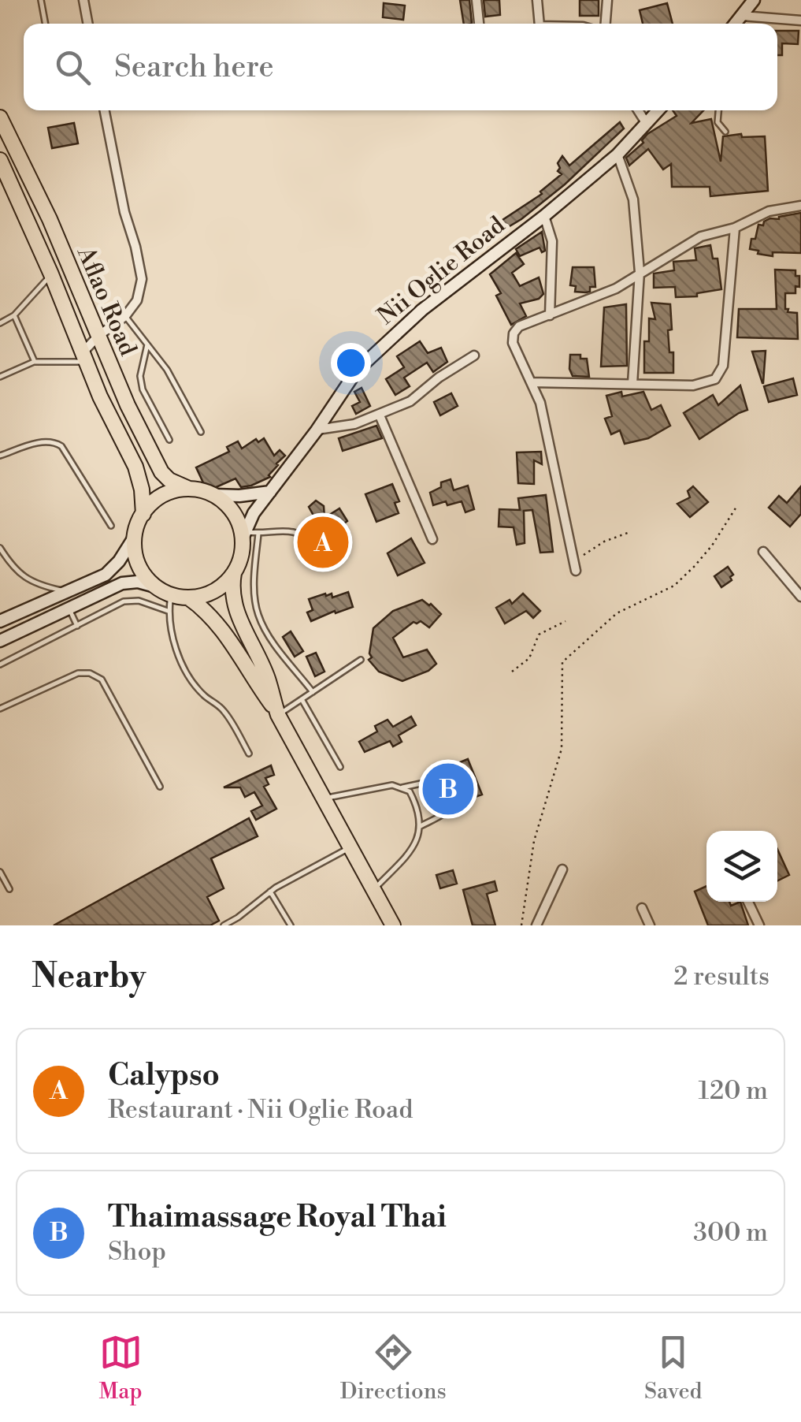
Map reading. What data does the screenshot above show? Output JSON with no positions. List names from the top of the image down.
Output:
{
  "streets": {
    "highway": ["Aflao Road"],
    "street": ["Nii Oglie Road"]
  },
  "crossings": [
    ["Nii Oglie Road", "Aflao Road"]
  ],
  "page": {
    "search": "Search here",
    "pins": ["A", "B"],
    "heading": ["Nearby", "2 results"],
    "list": [
      {
        "mark": "A",
        "name": "Calypso",
        "note": "Restaurant · Nii Oglie Road",
        "value": "120 m"
      },
      {
        "mark": "B",
        "name": "Thaimassage Royal Thai",
        "note": "Shop",
        "value": "300 m"
      }
    ],
    "nav": ["Map", "Directions", "Saved"]
  }
}
